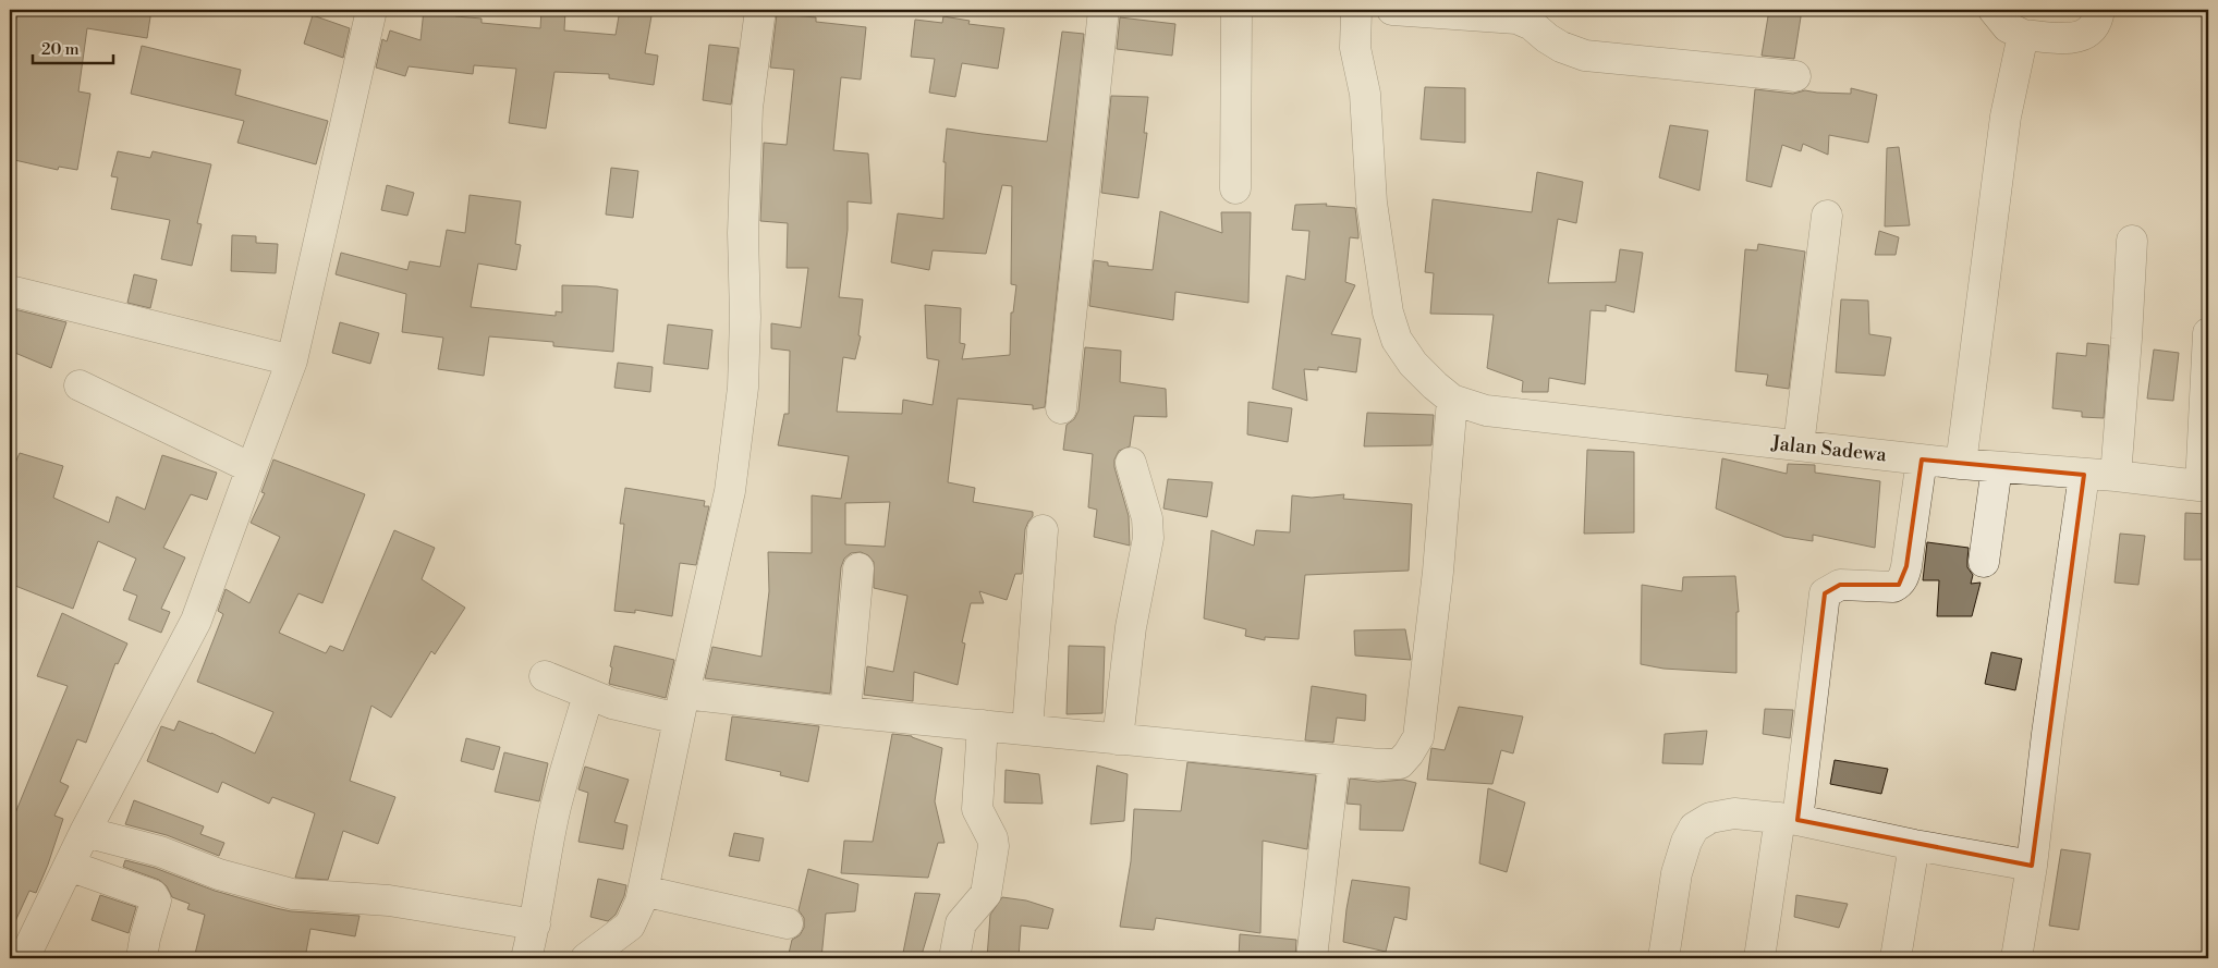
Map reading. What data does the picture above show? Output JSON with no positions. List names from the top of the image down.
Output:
{
  "streets": {
    "street": ["Jalan Sadewa"]
  },
  "scale_bar": "20 m"
}
